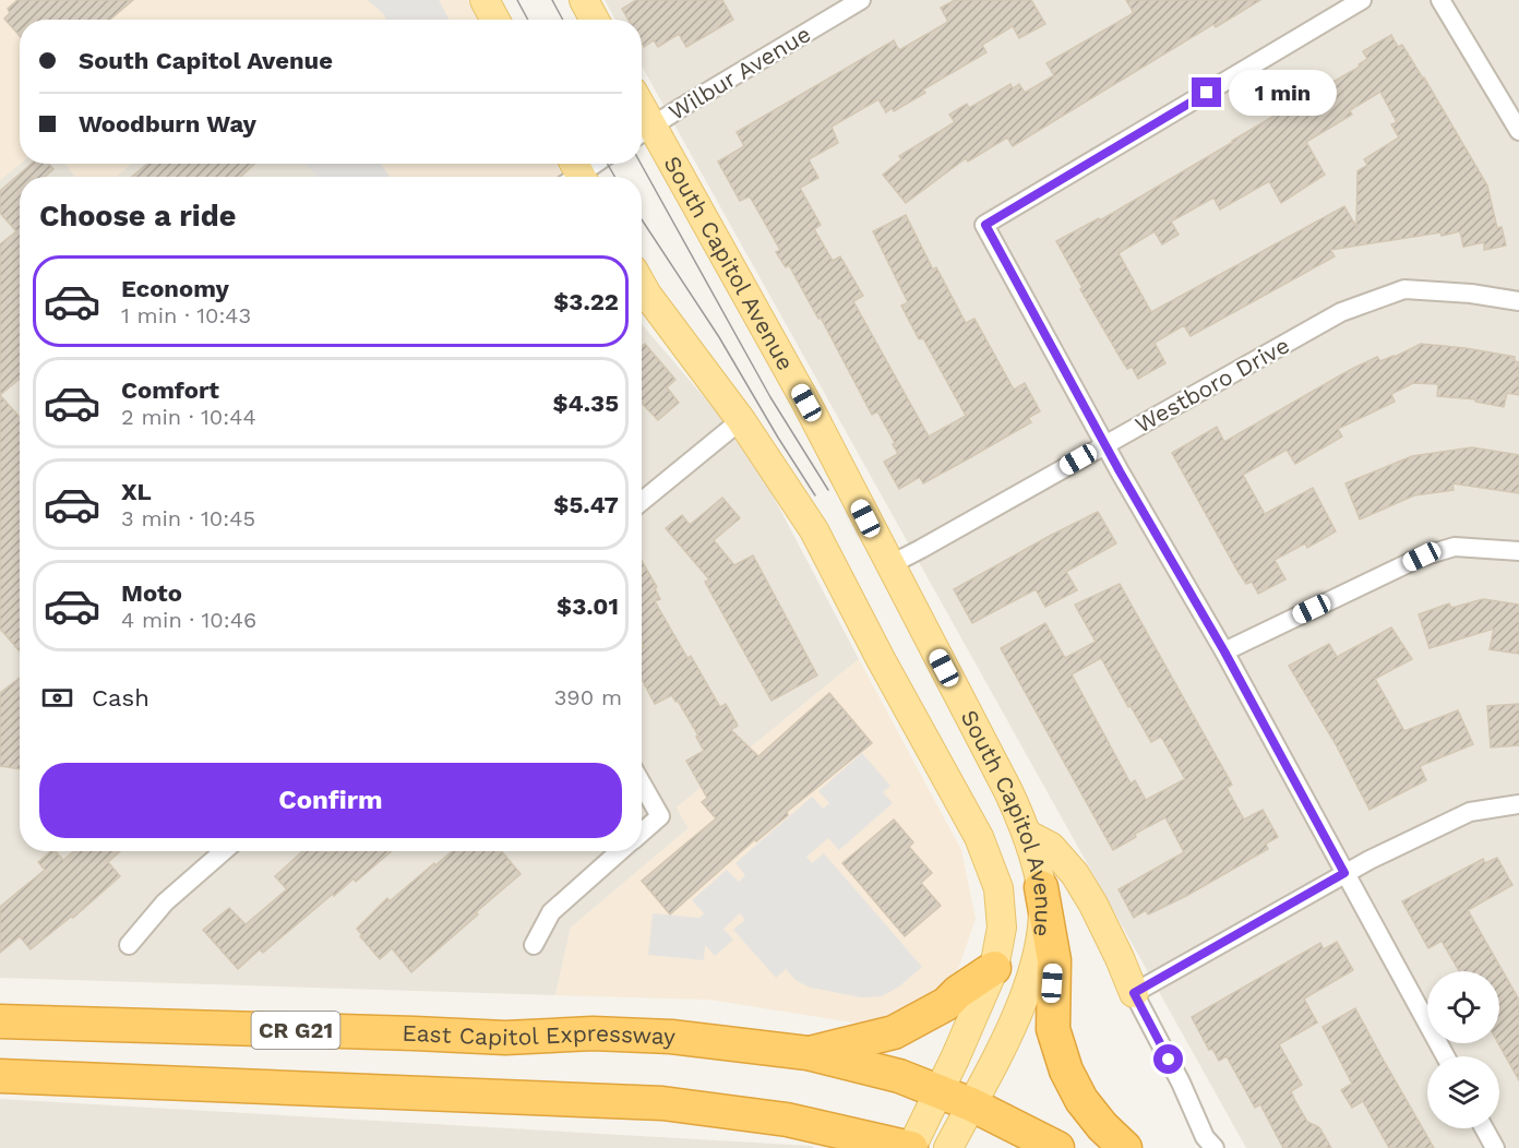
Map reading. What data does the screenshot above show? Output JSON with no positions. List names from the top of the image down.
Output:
{
  "streets": {
    "highway": ["CR G21", "East Capitol Expressway"],
    "main road": ["South Capitol Avenue"],
    "street": ["Wilbur Avenue", "Westboro Drive"]
  },
  "crossings": [
    ["Wilbur Avenue", "South Capitol Avenue"],
    ["South Capitol Avenue", "Westboro Drive"],
    ["South Capitol Avenue", "East Capitol Expressway"]
  ],
  "page": {
    "banner": ["South Capitol Avenue", "Woodburn Way"],
    "bubble": "1 min",
    "heading": "Choose a ride",
    "list": [
      {
        "name": "Economy",
        "note": "1 min · 10:43",
        "value": "$3.22"
      },
      {
        "name": "Comfort",
        "note": "2 min · 10:44",
        "value": "$4.35"
      },
      {
        "name": "XL",
        "note": "3 min · 10:45",
        "value": "$5.47"
      },
      {
        "name": "Moto",
        "note": "4 min · 10:46",
        "value": "$3.01"
      }
    ],
    "pay": ["Cash", "390 m"],
    "buttons": "Confirm"
  }
}
